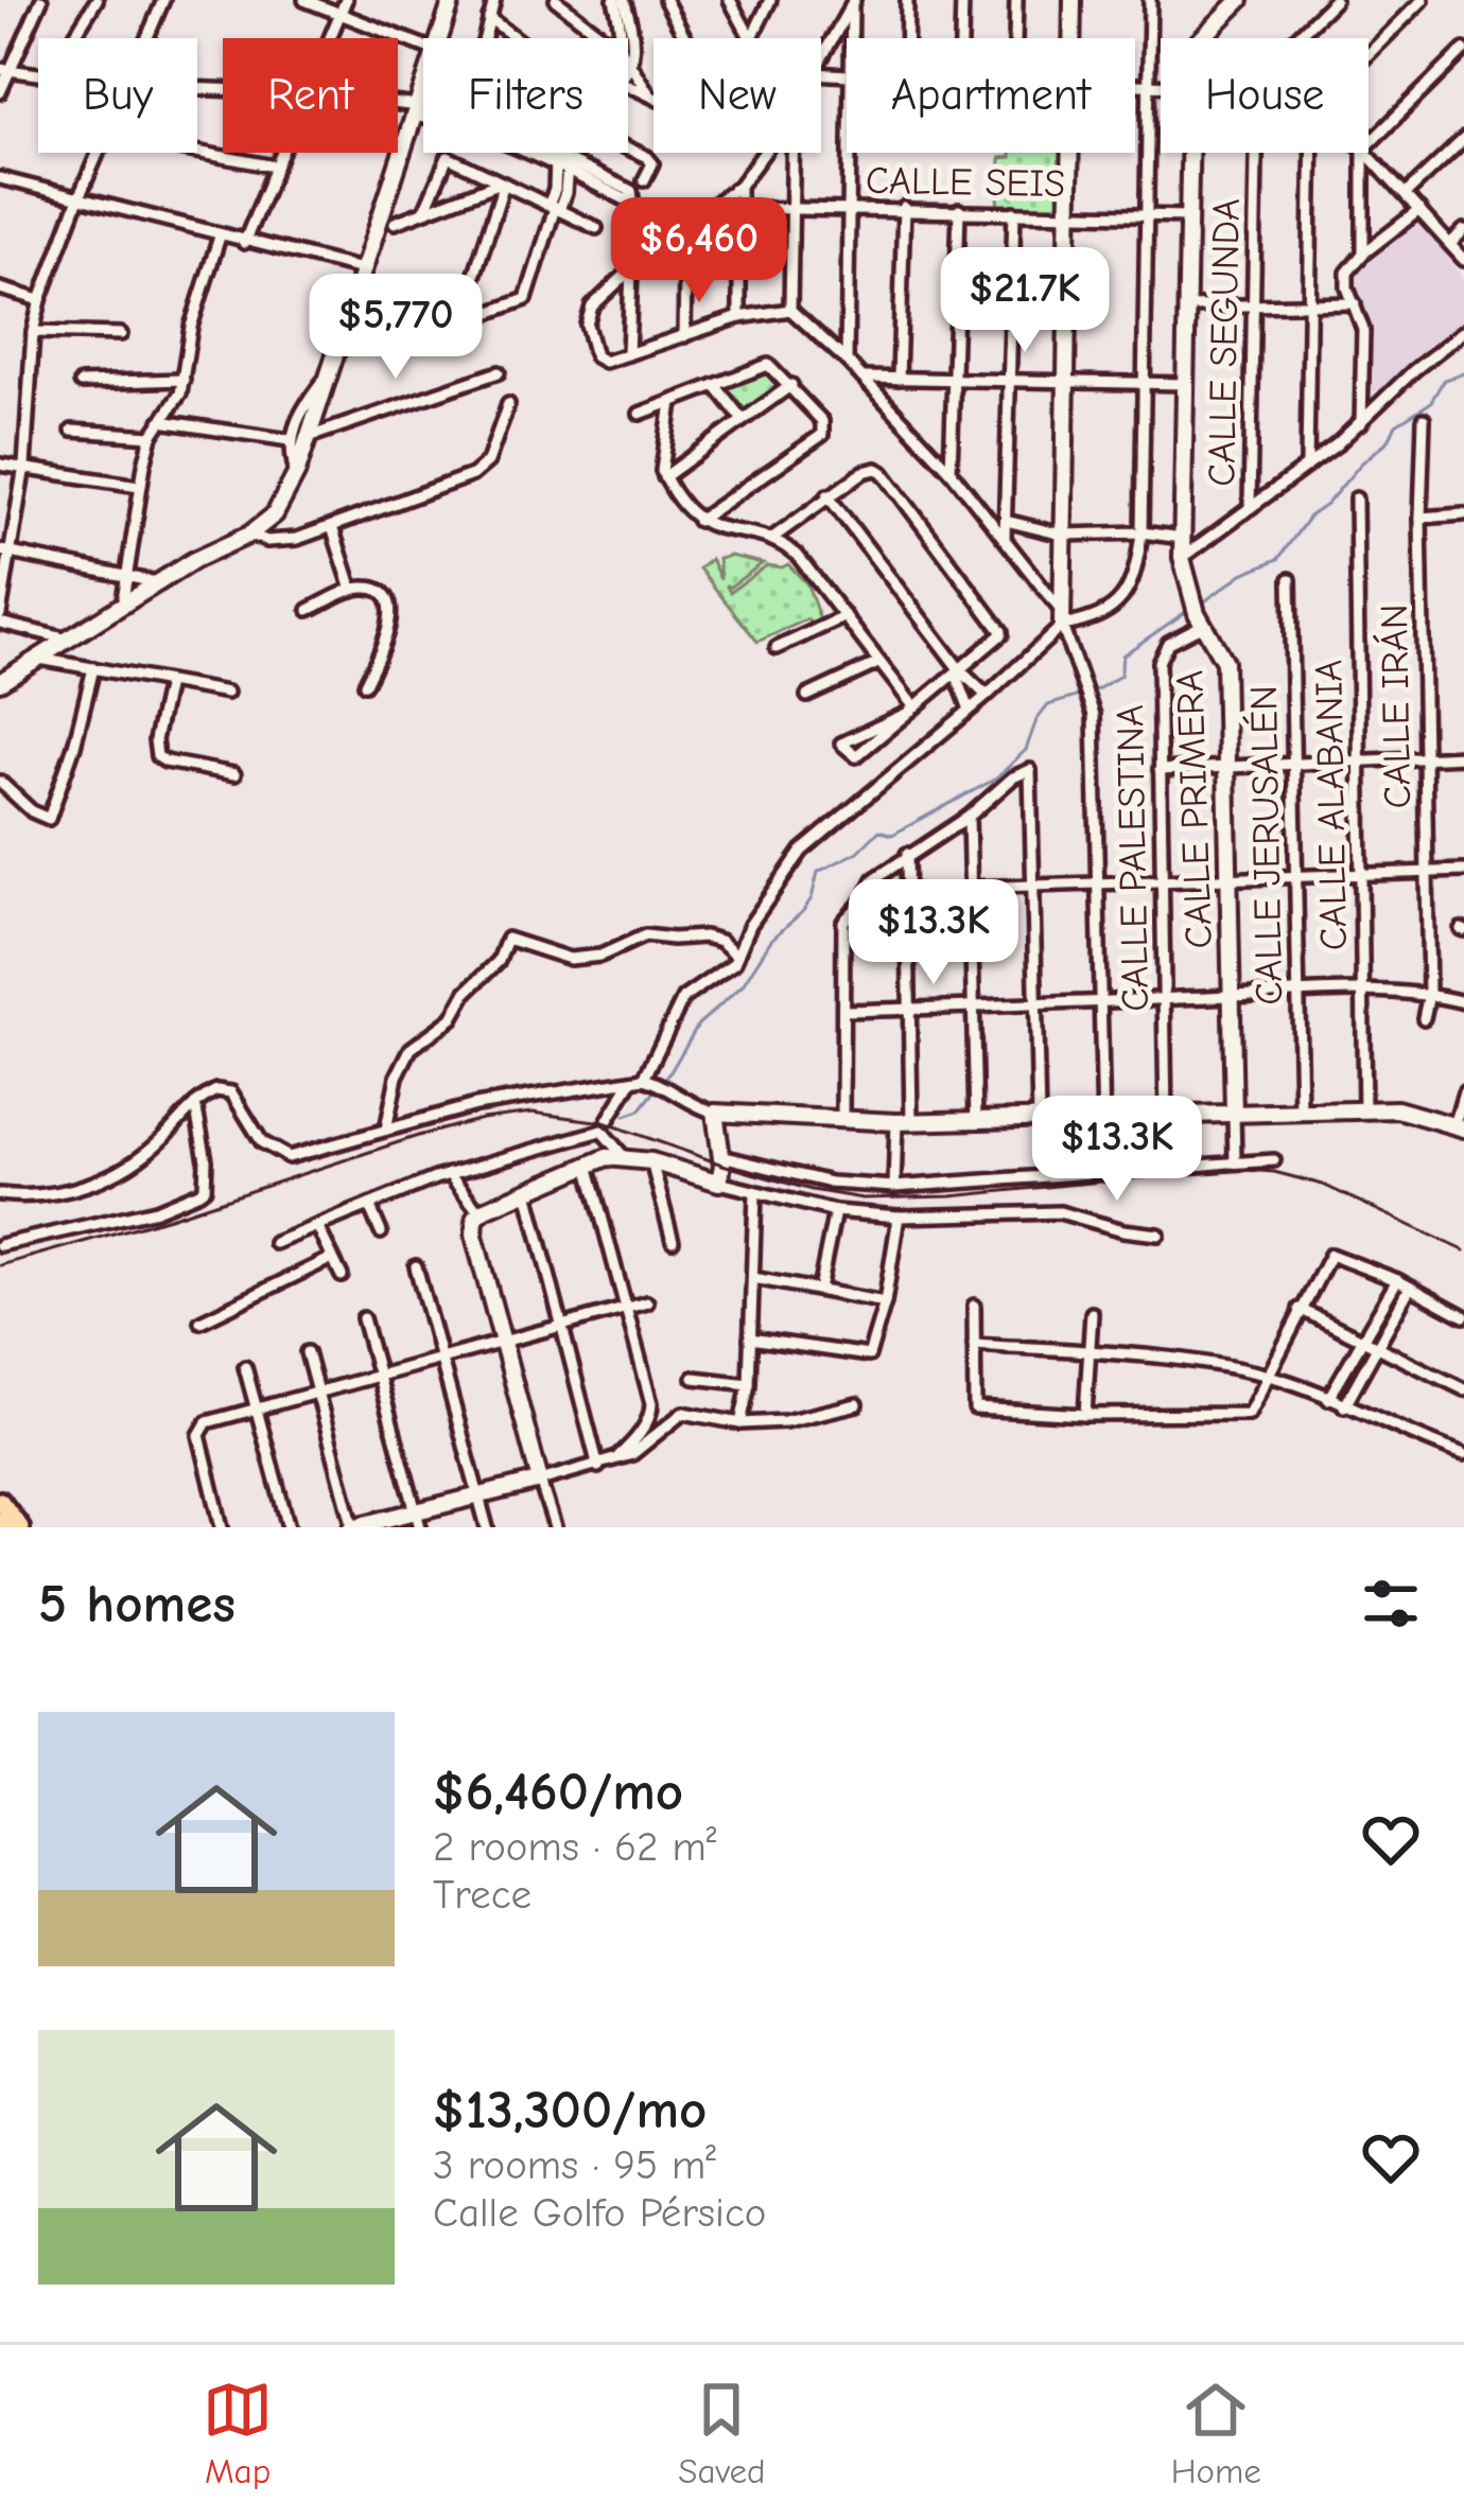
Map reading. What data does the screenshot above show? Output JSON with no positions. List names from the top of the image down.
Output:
{
  "streets": {
    "street": [
      "CALLE SEIS",
      "CALLE SEGUNDA",
      "CALLE IRÁN",
      "CALLE ALABANIA",
      "CALLE PRIMERA",
      "CALLE JERUSALÉN",
      "CALLE PALESTINA"
    ]
  },
  "crossings": [
    ["CALLE SEIS", "CALLE PRIMERA"],
    ["CALLE PRIMERA", "CALLE PALESTINA"]
  ],
  "page": {
    "chip": [
      "Buy",
      "Rent",
      "Filters",
      "New",
      "Apartment",
      "House"
    ],
    "price": [
      "$6,460",
      "$21.7K",
      "$5,770",
      "$13.3K",
      "$13.3K"
    ],
    "heading": "5 homes",
    "list": [
      {
        "name": "$6,460/mo",
        "note": "2 rooms · 62 m² · Trece"
      },
      {
        "name": "$13,300/mo",
        "note": "3 rooms · 95 m² · Calle Golfo Pérsico"
      }
    ],
    "tabs": ["Map", "Saved", "Home"]
  }
}
